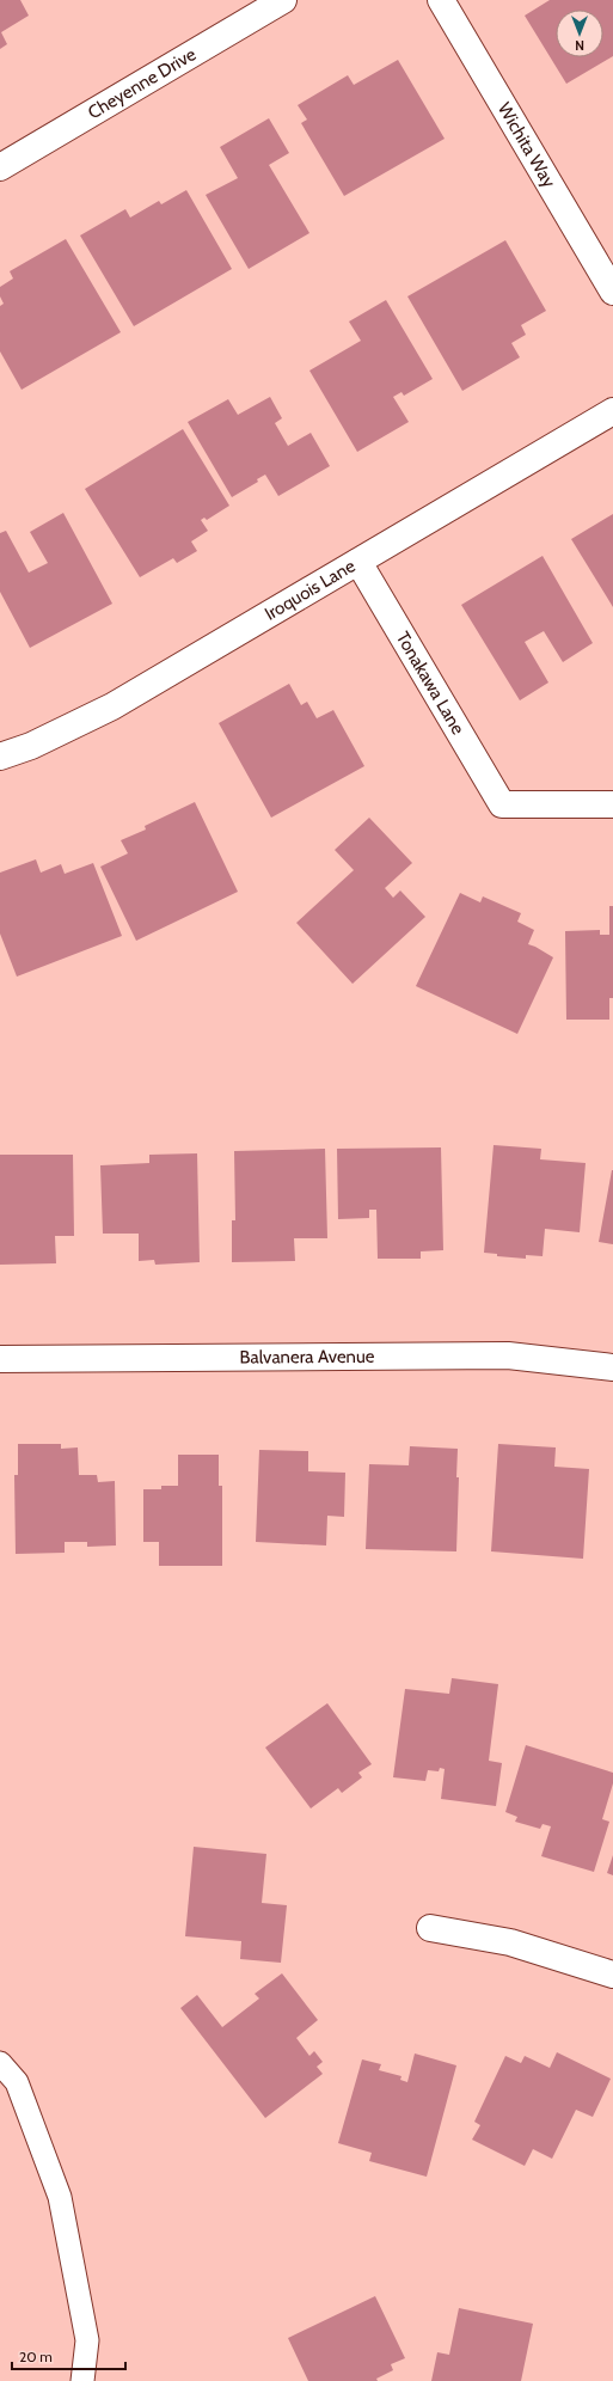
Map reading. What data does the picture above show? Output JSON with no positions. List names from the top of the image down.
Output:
{
  "streets": {
    "street": [
      "Cheyenne Drive",
      "Wichita Way",
      "Iroquois Lane",
      "Tonakawa Lane",
      "Balvanera Avenue"
    ]
  },
  "crossings": [
    ["Iroquois Lane", "Tonakawa Lane"]
  ],
  "scale_bar": "20 m",
  "north": "bottom"
}
